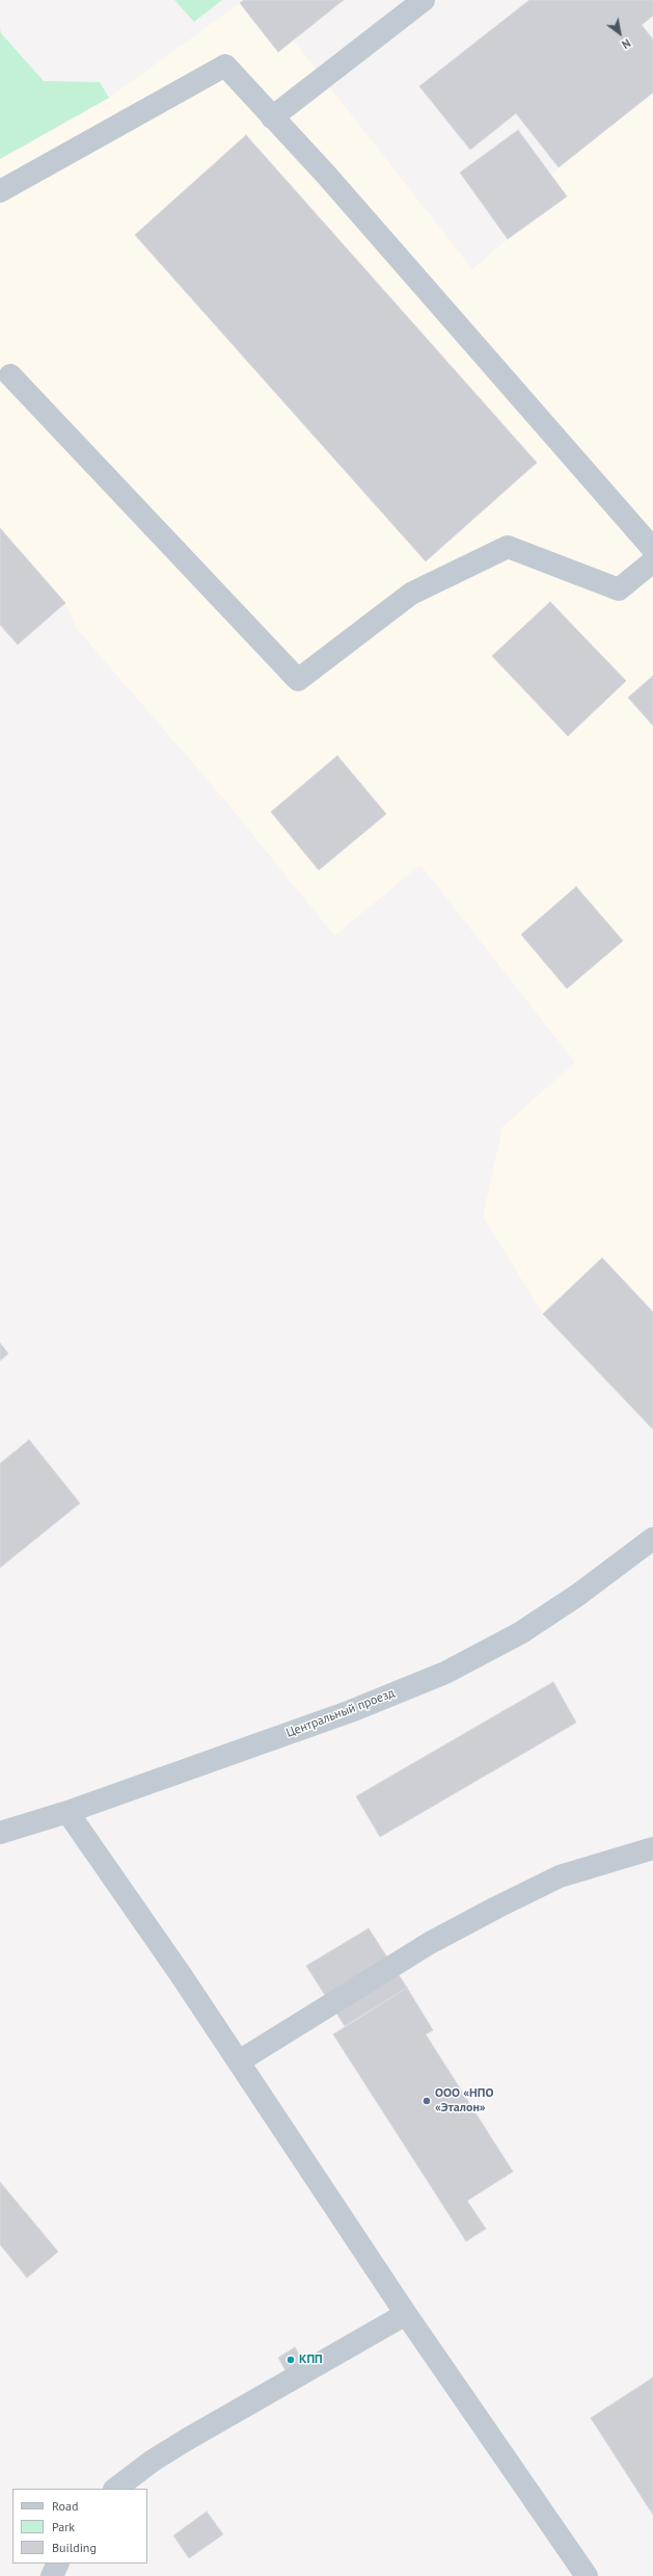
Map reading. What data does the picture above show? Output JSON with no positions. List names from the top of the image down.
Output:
{
  "streets": {
    "street": ["Центральный проезд"]
  },
  "places": ["ООО «НПО «Эталон»", "КПП"],
  "legend": ["Road", "Park", "Building"],
  "north": "bottom right"
}
